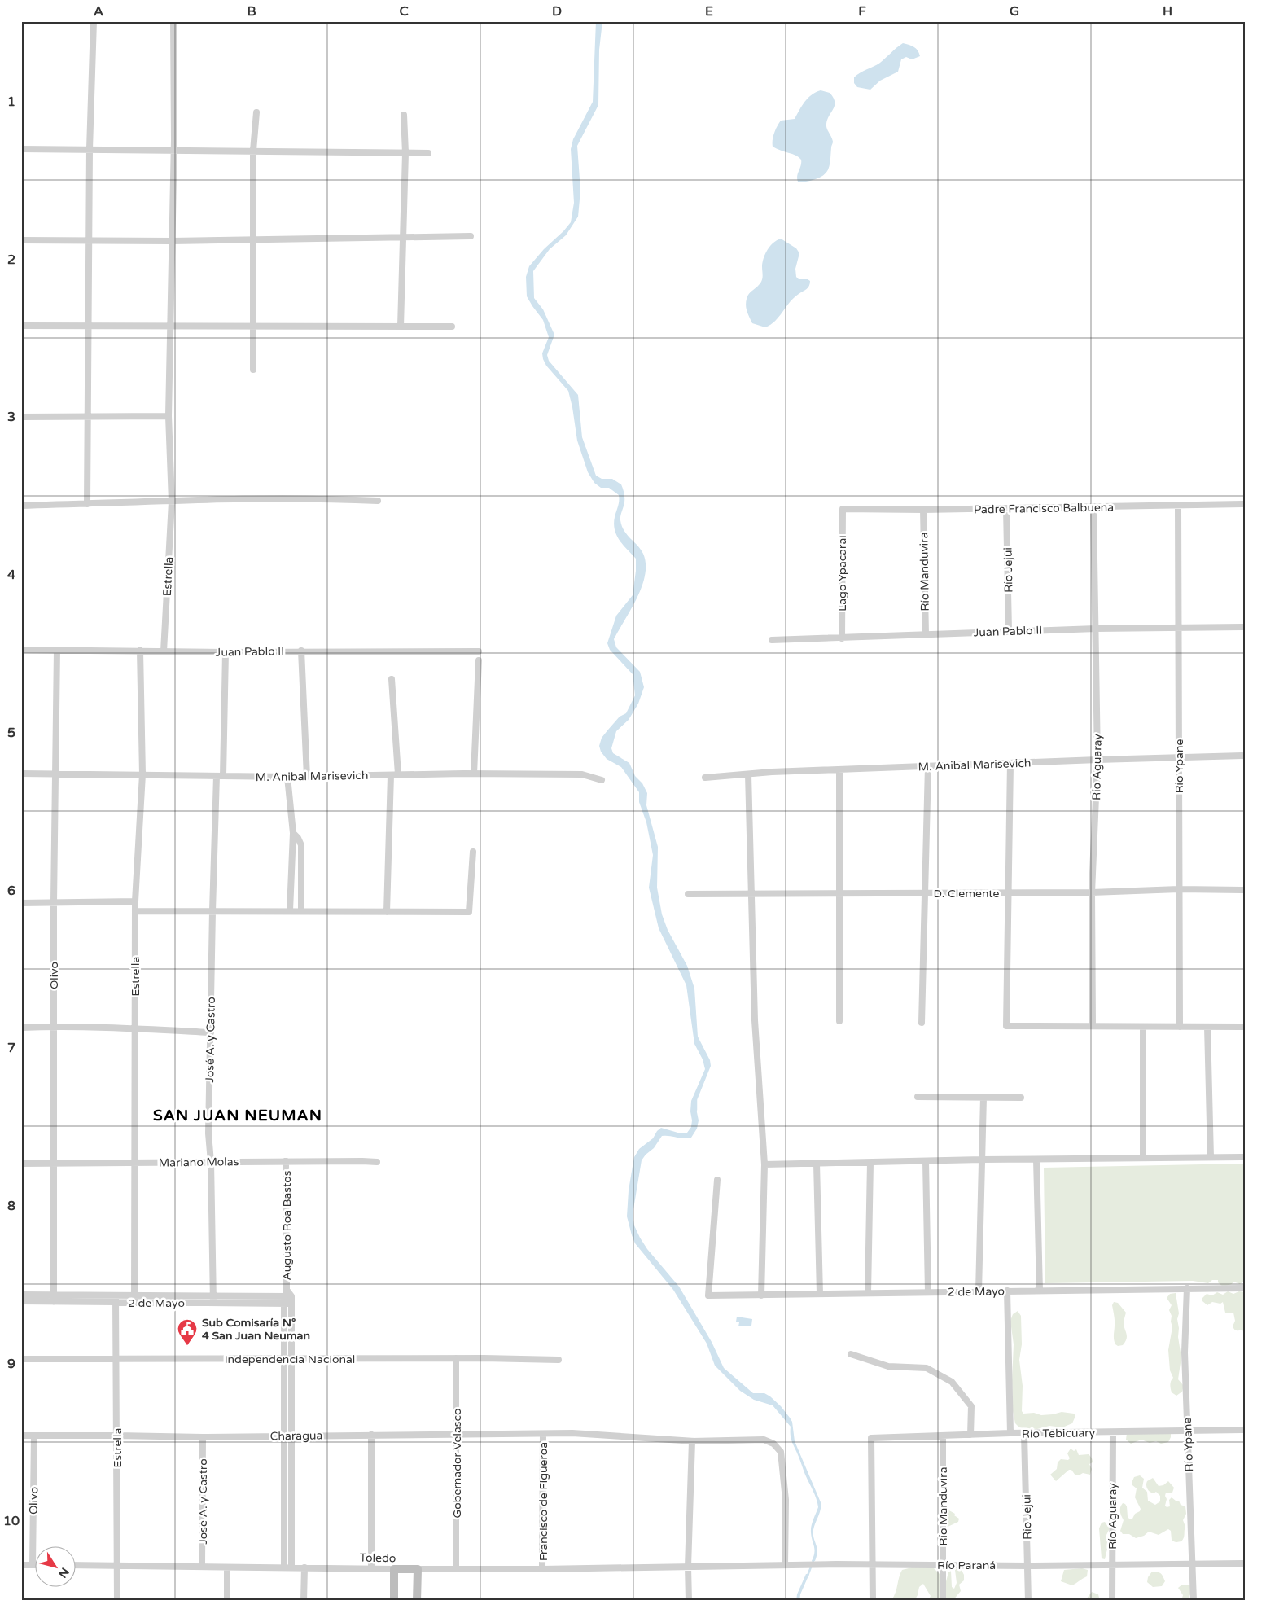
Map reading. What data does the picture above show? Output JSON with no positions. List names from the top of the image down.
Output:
{
  "streets": {
    "main road": ["Toledo"],
    "street": [
      "Padre Francisco Balbuena",
      "Río Jejui",
      "Río Manduvira",
      "Lago Ypacarai",
      "Estrella",
      "Juan Pablo II",
      "M. Anibal Marisevich",
      "Río Ypane",
      "Río Aguaray",
      "D. Clemente",
      "Olivo",
      "José A. y Castro",
      "Mariano Molas",
      "Augusto Roa Bastos",
      "2 de Mayo",
      "Independencia Nacional",
      "Río Tebicuary",
      "Charagua",
      "Gobernador Velasco",
      "Francisco de Figueroa",
      "Río Paraná"
    ]
  },
  "crossings": [
    ["Padre Francisco Balbuena", "Río Jejui"],
    ["Padre Francisco Balbuena", "Río Manduvira"],
    ["Padre Francisco Balbuena", "Lago Ypacarai"],
    ["Padre Francisco Balbuena", "Río Ypane"],
    ["Padre Francisco Balbuena", "Río Aguaray"],
    ["Río Jejui", "Juan Pablo II"],
    ["Río Jejui", "Río Tebicuary"],
    ["Río Jejui", "Río Paraná"],
    ["Río Manduvira", "Juan Pablo II"],
    ["Río Manduvira", "Río Tebicuary"],
    ["Río Manduvira", "Río Paraná"],
    ["Lago Ypacarai", "Juan Pablo II"],
    ["Estrella", "Juan Pablo II"],
    ["Estrella", "M. Anibal Marisevich"],
    ["Estrella", "Mariano Molas"],
    ["Estrella", "2 de Mayo"],
    ["Estrella", "Independencia Nacional"],
    ["Estrella", "Charagua"],
    ["Estrella", "Toledo"],
    ["Juan Pablo II", "Río Ypane"],
    ["Juan Pablo II", "Río Aguaray"],
    ["Juan Pablo II", "Olivo"],
    ["Juan Pablo II", "José A. y Castro"],
    ["M. Anibal Marisevich", "Río Ypane"],
    ["M. Anibal Marisevich", "Río Aguaray"],
    ["M. Anibal Marisevich", "Olivo"],
    ["M. Anibal Marisevich", "José A. y Castro"],
    ["Río Ypane", "D. Clemente"],
    ["Río Ypane", "2 de Mayo"],
    ["Río Ypane", "Río Tebicuary"],
    ["Río Ypane", "Río Paraná"],
    ["Río Aguaray", "D. Clemente"],
    ["Río Aguaray", "Río Tebicuary"],
    ["Río Aguaray", "Río Paraná"],
    ["Olivo", "Mariano Molas"],
    ["Olivo", "2 de Mayo"],
    ["Olivo", "Charagua"],
    ["José A. y Castro", "Mariano Molas"],
    ["José A. y Castro", "2 de Mayo"],
    ["José A. y Castro", "Charagua"],
    ["José A. y Castro", "Toledo"],
    ["Mariano Molas", "Augusto Roa Bastos"],
    ["Augusto Roa Bastos", "2 de Mayo"],
    ["Augusto Roa Bastos", "Independencia Nacional"],
    ["Augusto Roa Bastos", "Charagua"],
    ["Augusto Roa Bastos", "Toledo"],
    ["Independencia Nacional", "Gobernador Velasco"],
    ["Río Tebicuary", "Río Paraná"],
    ["Charagua", "Gobernador Velasco"],
    ["Charagua", "Francisco de Figueroa"],
    ["Charagua", "Río Paraná"],
    ["Gobernador Velasco", "Toledo"],
    ["Francisco de Figueroa", "Toledo"],
    ["Toledo", "Río Paraná"]
  ],
  "districts": ["SAN JUAN NEUMAN"],
  "places": {
    "public building": ["Sub Comisaría N° 4 San Juan Neuman"]
  },
  "north": "bottom right",
  "grid": {
    "columns": [
      "A",
      "B",
      "C",
      "D",
      "E",
      "F",
      "G",
      "H"
    ],
    "rows": [
      "1",
      "2",
      "3",
      "4",
      "5",
      "6",
      "7",
      "8",
      "9",
      "10"
    ]
  }
}
